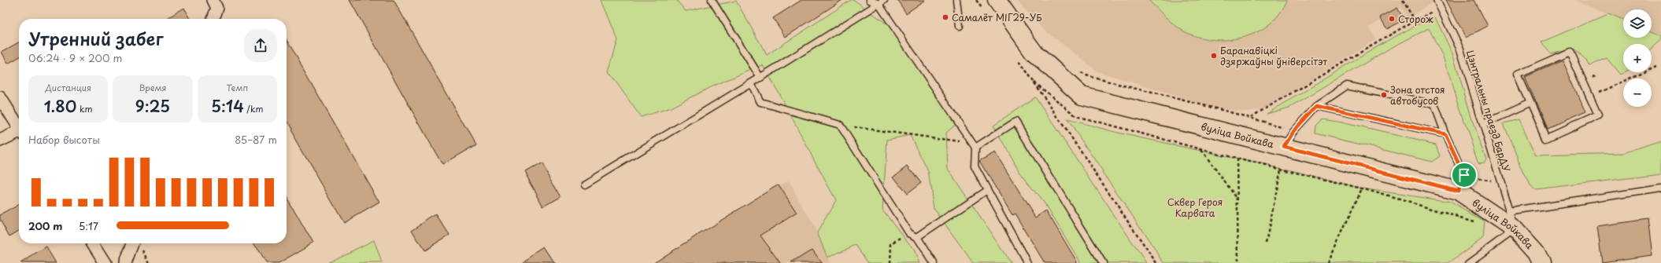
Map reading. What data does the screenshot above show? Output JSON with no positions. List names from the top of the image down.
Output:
{
  "streets": {
    "main road": ["вуліца Войкава"],
    "lane": ["Цэнтральны праезд БарДУ"]
  },
  "crossings": [
    ["Цэнтральны праезд БарДУ", "вуліца Войкава"]
  ],
  "parks": ["Сквер Героя Карвата"],
  "places": [
    "Самалёт МІГ29-УБ",
    "Сторож",
    "Баранавіцкі дзяржаўны ўніверсітэт",
    "Зона отстоя автобусов"
  ],
  "page": {
    "map_buttons": ["+", "−"],
    "heading": ["Утренний забег", "06:24 · 9 × 200 m"],
    "stats": [
      ["Дистанция", "1.80 km"],
      ["Время", "9:25"],
      ["Темп", "5:14 /km"]
    ],
    "chart": ["Набор высоты", "85–87 m"],
    "list": [
      {
        "name": "200 m",
        "note": "5:17"
      }
    ]
  }
}
